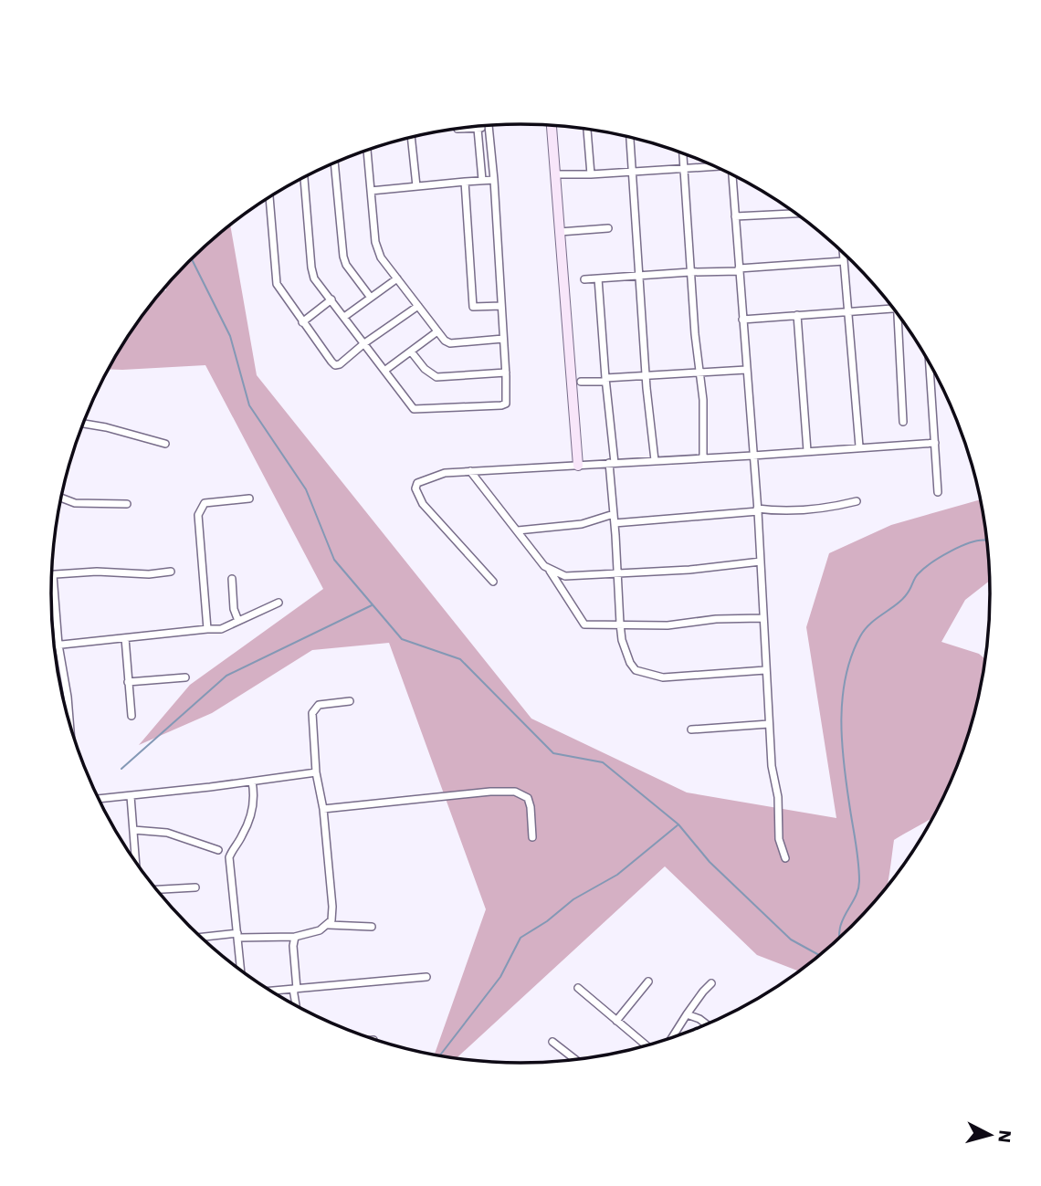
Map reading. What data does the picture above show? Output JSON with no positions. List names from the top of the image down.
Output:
{
  "north": "right"
}
